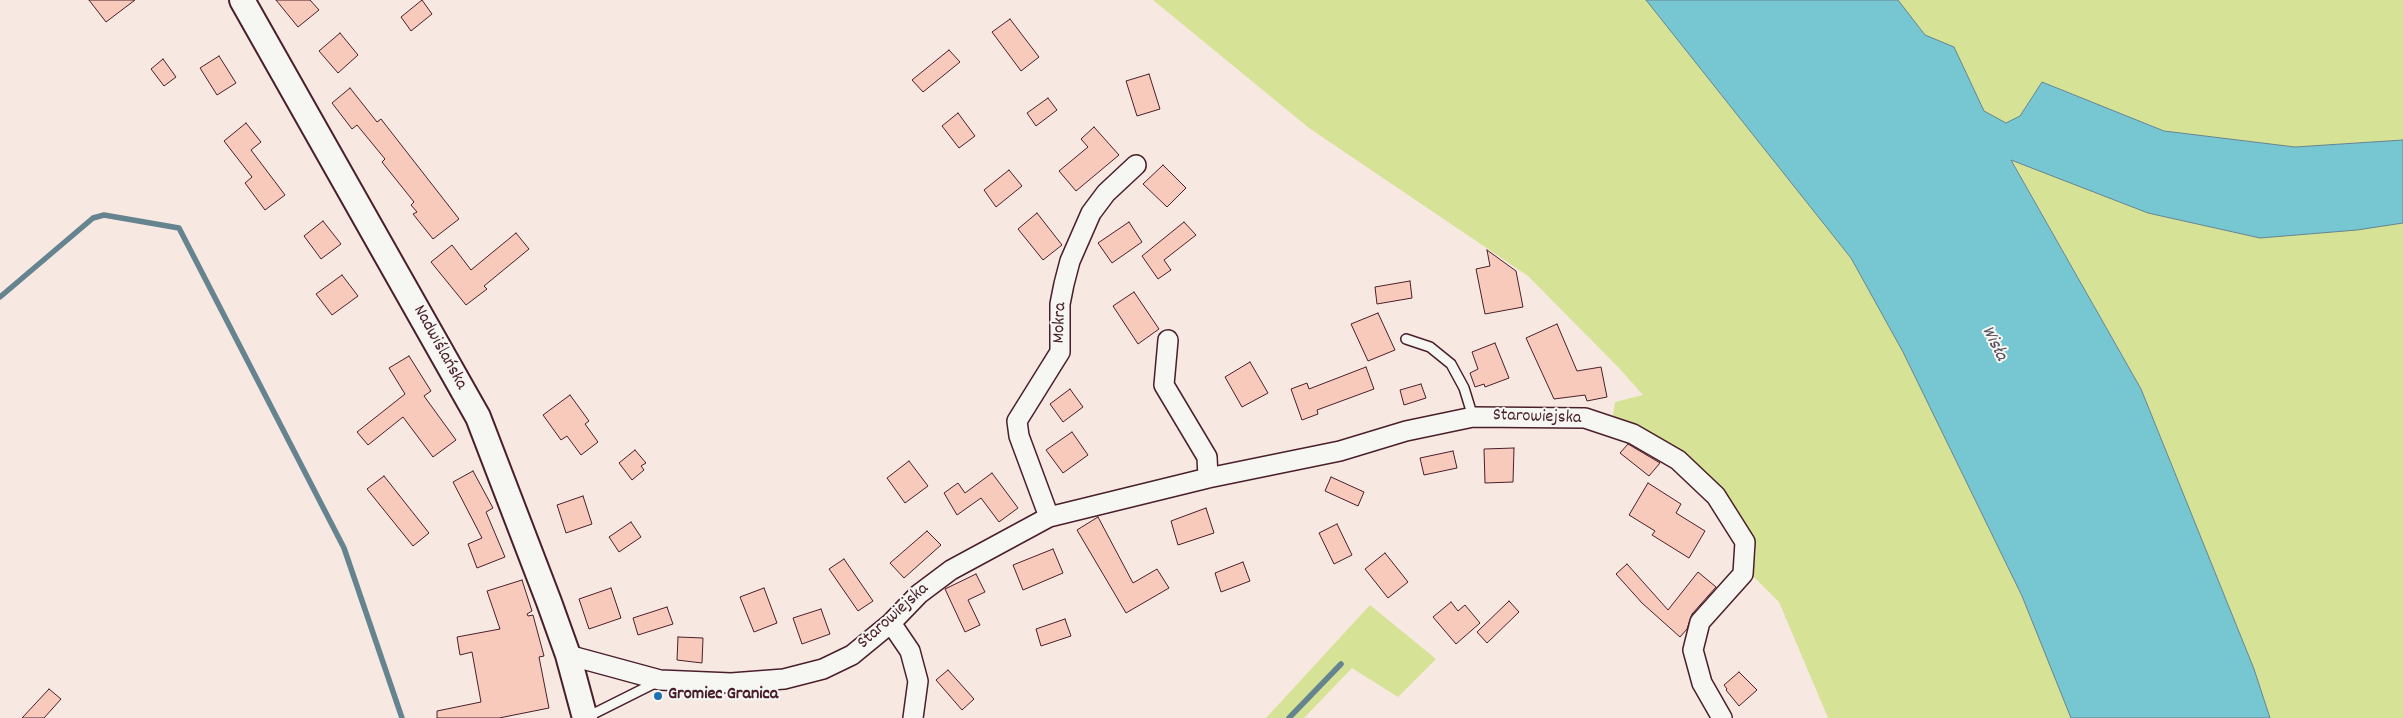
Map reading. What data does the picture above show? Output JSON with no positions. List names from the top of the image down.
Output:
{
  "streets": {
    "street": ["Mokra", "Nadwiślańska", "Starowiejska"]
  },
  "crossings": [
    ["Mokra", "Starowiejska"],
    ["Nadwiślańska", "Starowiejska"]
  ],
  "water": ["Wisła"],
  "places": ["Gromiec Granica"]
}
